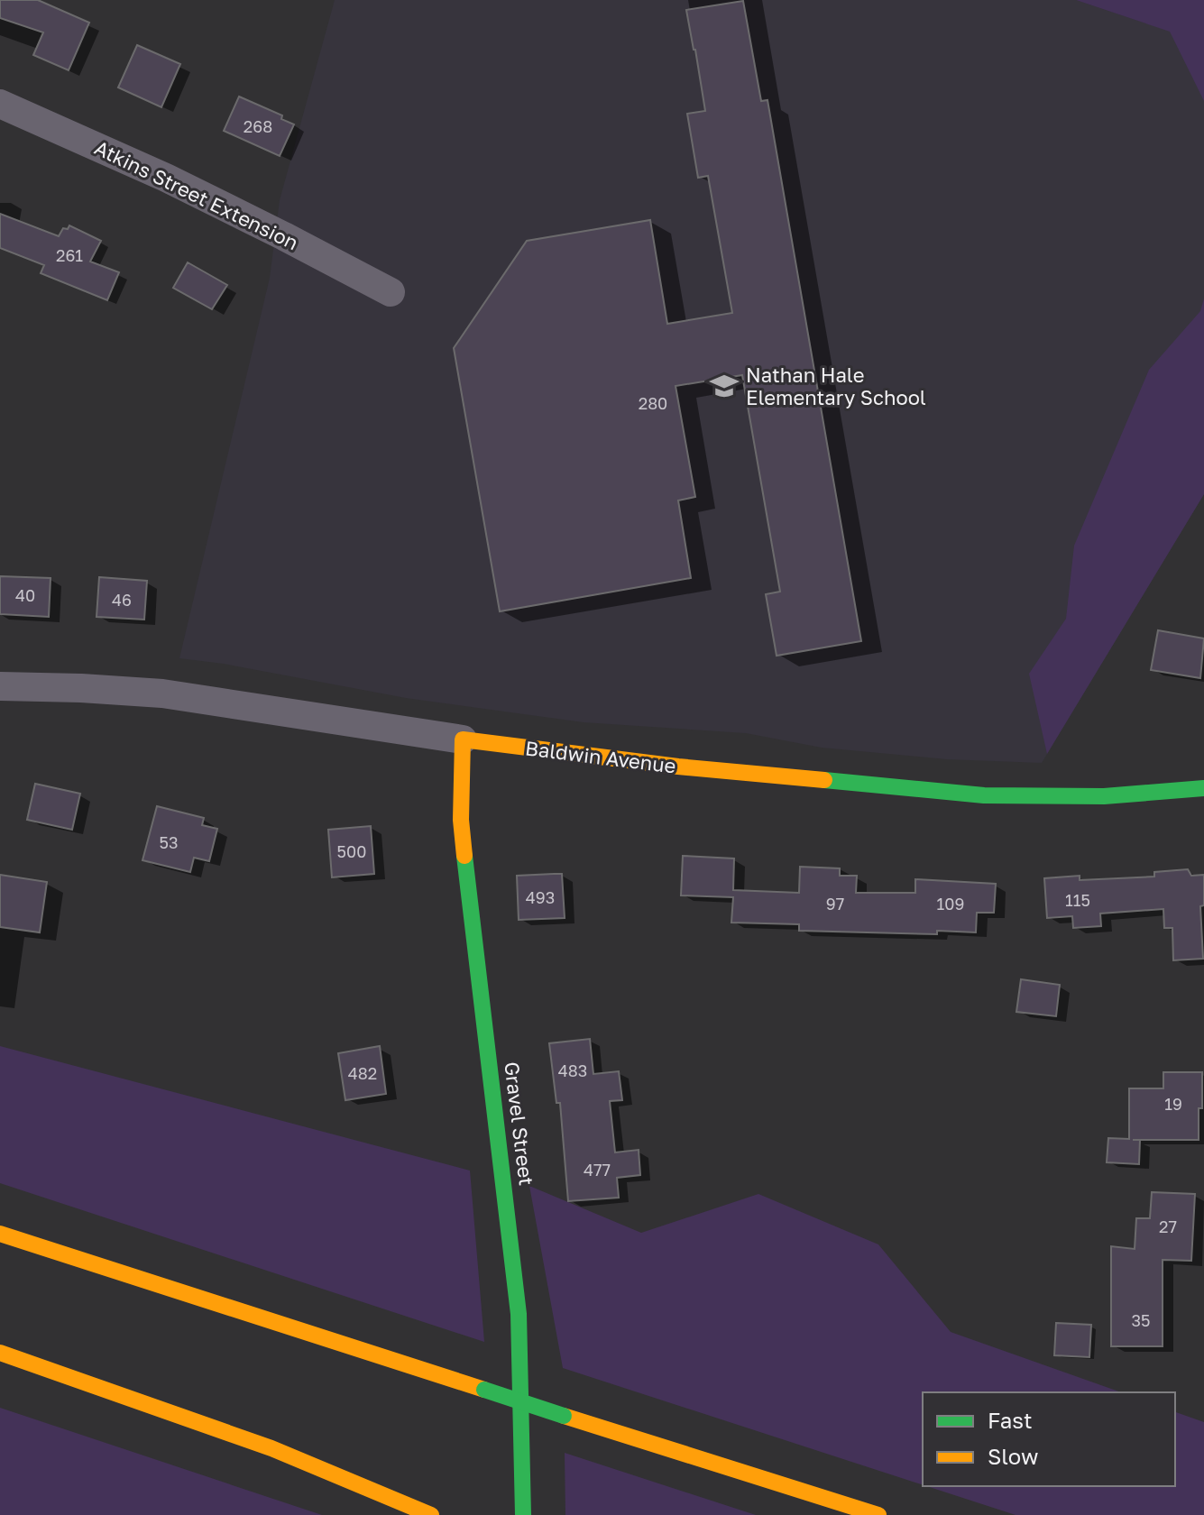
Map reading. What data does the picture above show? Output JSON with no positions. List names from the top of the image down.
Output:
{
  "streets": {
    "main road": ["Baldwin Avenue", "Gravel Street"],
    "street": ["Atkins Street Extension"]
  },
  "crossings": [
    ["Baldwin Avenue", "Gravel Street"]
  ],
  "places": {
    "school or university": ["Nathan Hale Elementary School"]
  },
  "house_numbers": [
    "268",
    "261",
    "280",
    "40",
    "46",
    "53",
    "500",
    "493",
    "115",
    "97",
    "109",
    "483",
    "482",
    "19",
    "477",
    "27",
    "35"
  ],
  "legend": ["Fast", "Slow"]
}
